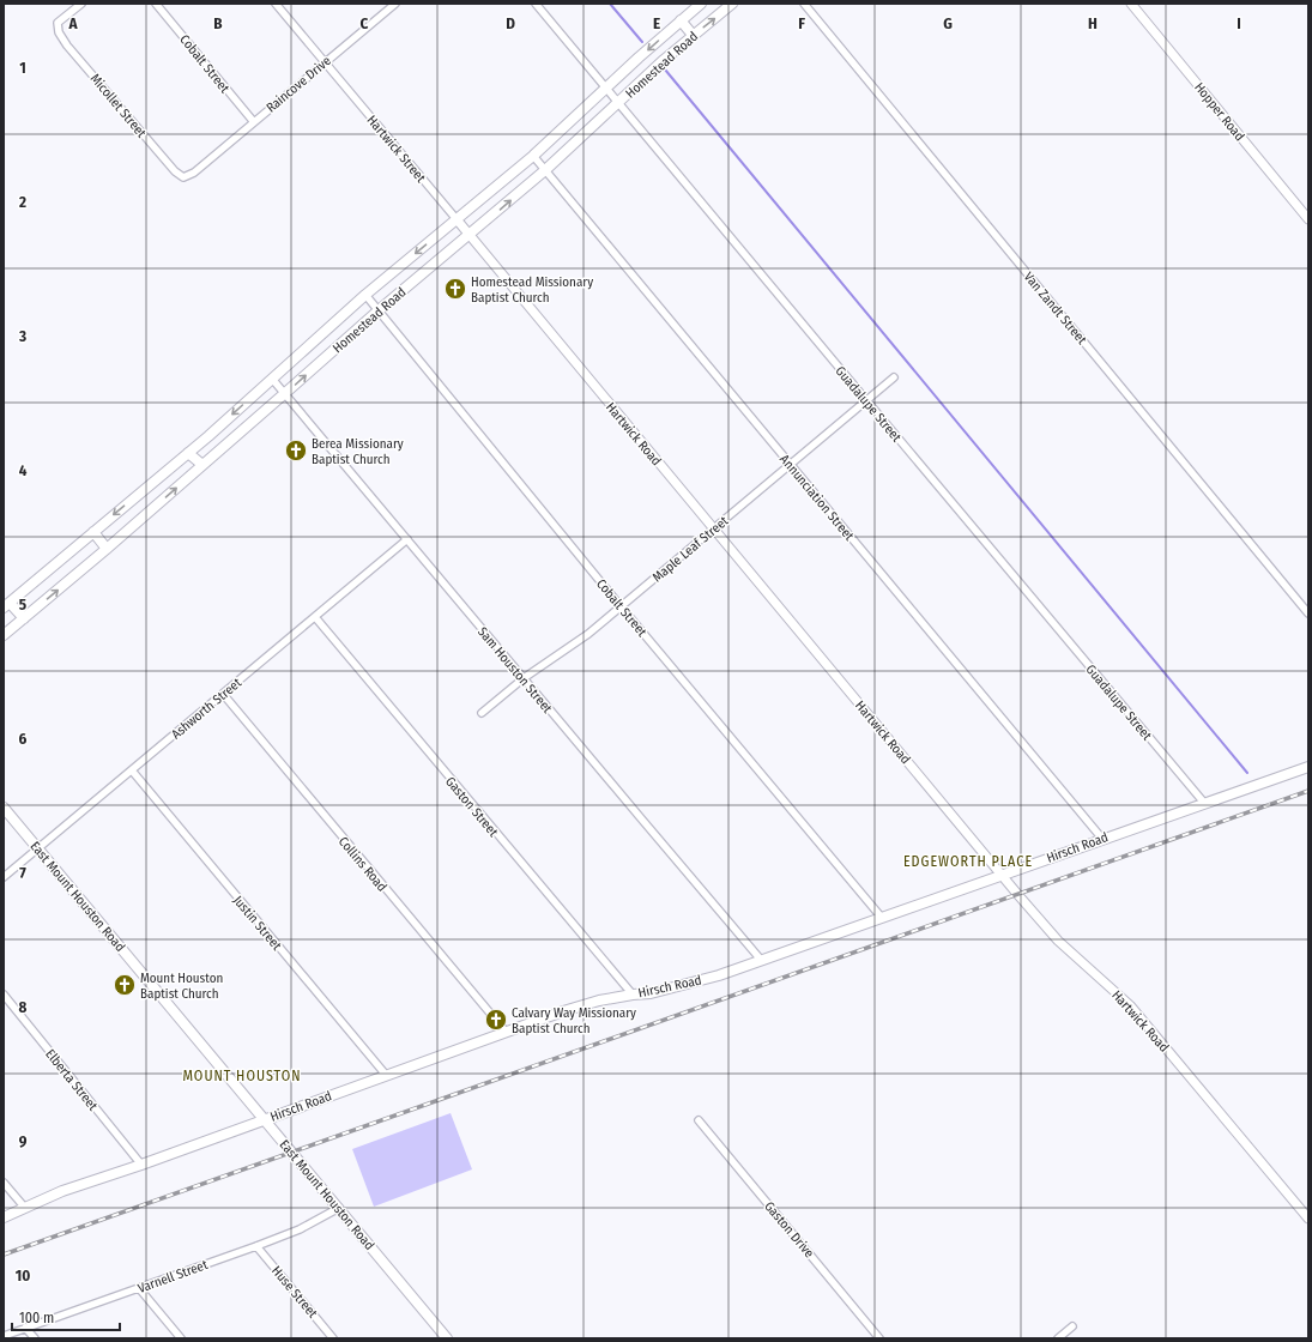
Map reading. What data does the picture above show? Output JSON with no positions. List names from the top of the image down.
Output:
{
  "streets": {
    "main road": ["Homestead Road", "Hirsch Road", "East Mount Houston Road"],
    "street": [
      "Cobalt Street",
      "Raincove Drive",
      "Micollet Street",
      "Hopper Road",
      "Hartwick Street",
      "Van Zandt Street",
      "Guadalupe Street",
      "Hartwick Road",
      "Annunciation Street",
      "Maple Leaf Street",
      "Sam Houston Street",
      "Ashworth Street",
      "Gaston Street",
      "Collins Road",
      "Justin Street",
      "Elberta Street",
      "Gaston Drive",
      "Varnell Street",
      "Huse Street"
    ]
  },
  "crossings": [
    ["Cobalt Street", "Homestead Road"],
    ["Cobalt Street", "Raincove Drive"],
    ["Cobalt Street", "Maple Leaf Street"],
    ["Cobalt Street", "Hirsch Road"],
    ["Homestead Road", "Hartwick Street"],
    ["Homestead Road", "Guadalupe Street"],
    ["Homestead Road", "Hartwick Road"],
    ["Homestead Road", "Annunciation Street"],
    ["Homestead Road", "Sam Houston Street"],
    ["Raincove Drive", "Micollet Street"],
    ["Raincove Drive", "Hartwick Street"],
    ["Hartwick Street", "Hartwick Road"],
    ["Guadalupe Street", "Maple Leaf Street"],
    ["Guadalupe Street", "Hirsch Road"],
    ["Hartwick Road", "Maple Leaf Street"],
    ["Hartwick Road", "Hirsch Road"],
    ["Annunciation Street", "Maple Leaf Street"],
    ["Annunciation Street", "Hirsch Road"],
    ["Maple Leaf Street", "Sam Houston Street"],
    ["Sam Houston Street", "Ashworth Street"],
    ["Sam Houston Street", "Hirsch Road"],
    ["Ashworth Street", "Gaston Street"],
    ["Ashworth Street", "Collins Road"],
    ["Ashworth Street", "East Mount Houston Road"],
    ["Ashworth Street", "Justin Street"],
    ["Gaston Street", "Hirsch Road"],
    ["Hirsch Road", "Collins Road"],
    ["Hirsch Road", "East Mount Houston Road"],
    ["Hirsch Road", "Justin Street"],
    ["Hirsch Road", "Elberta Street"],
    ["East Mount Houston Road", "Varnell Street"],
    ["Varnell Street", "Huse Street"]
  ],
  "districts": ["EDGEWORTH PLACE", "MOUNT HOUSTON"],
  "places": {
    "church": [
      "Homestead Missionary Baptist Church",
      "Berea Missionary Baptist Church",
      "Mount Houston Baptist Church",
      "Calvary Way Missionary Baptist Church"
    ]
  },
  "scale_bar": "100 m",
  "grid": {
    "columns": [
      "A",
      "B",
      "C",
      "D",
      "E",
      "F",
      "G",
      "H",
      "I"
    ],
    "rows": [
      "1",
      "2",
      "3",
      "4",
      "5",
      "6",
      "7",
      "8",
      "9",
      "10"
    ]
  }
}
